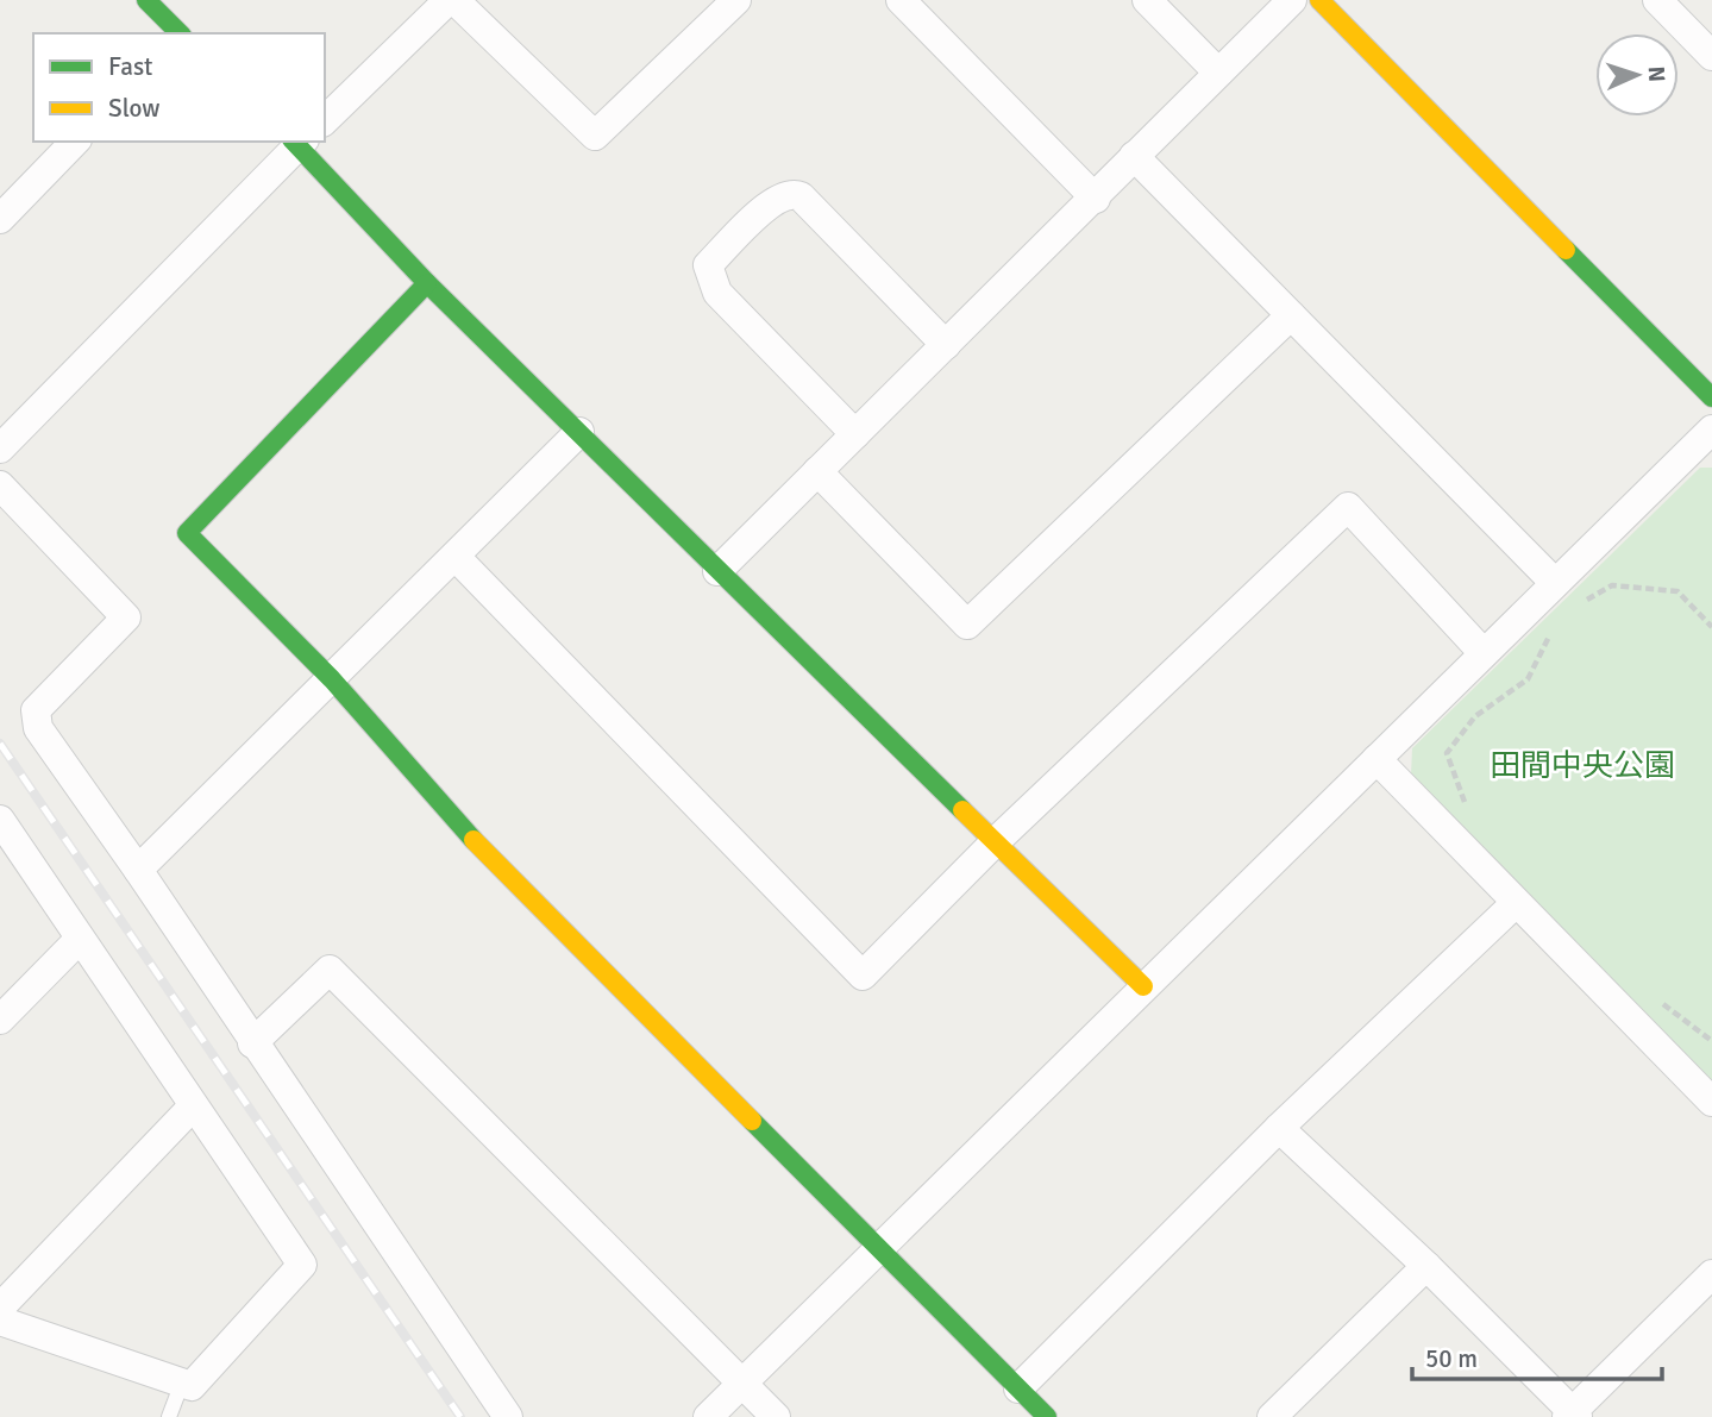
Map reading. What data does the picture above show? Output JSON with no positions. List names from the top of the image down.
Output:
{
  "parks": ["田間中央公園"],
  "legend": ["Fast", "Slow"],
  "scale_bar": "50 m",
  "north": "right"
}
